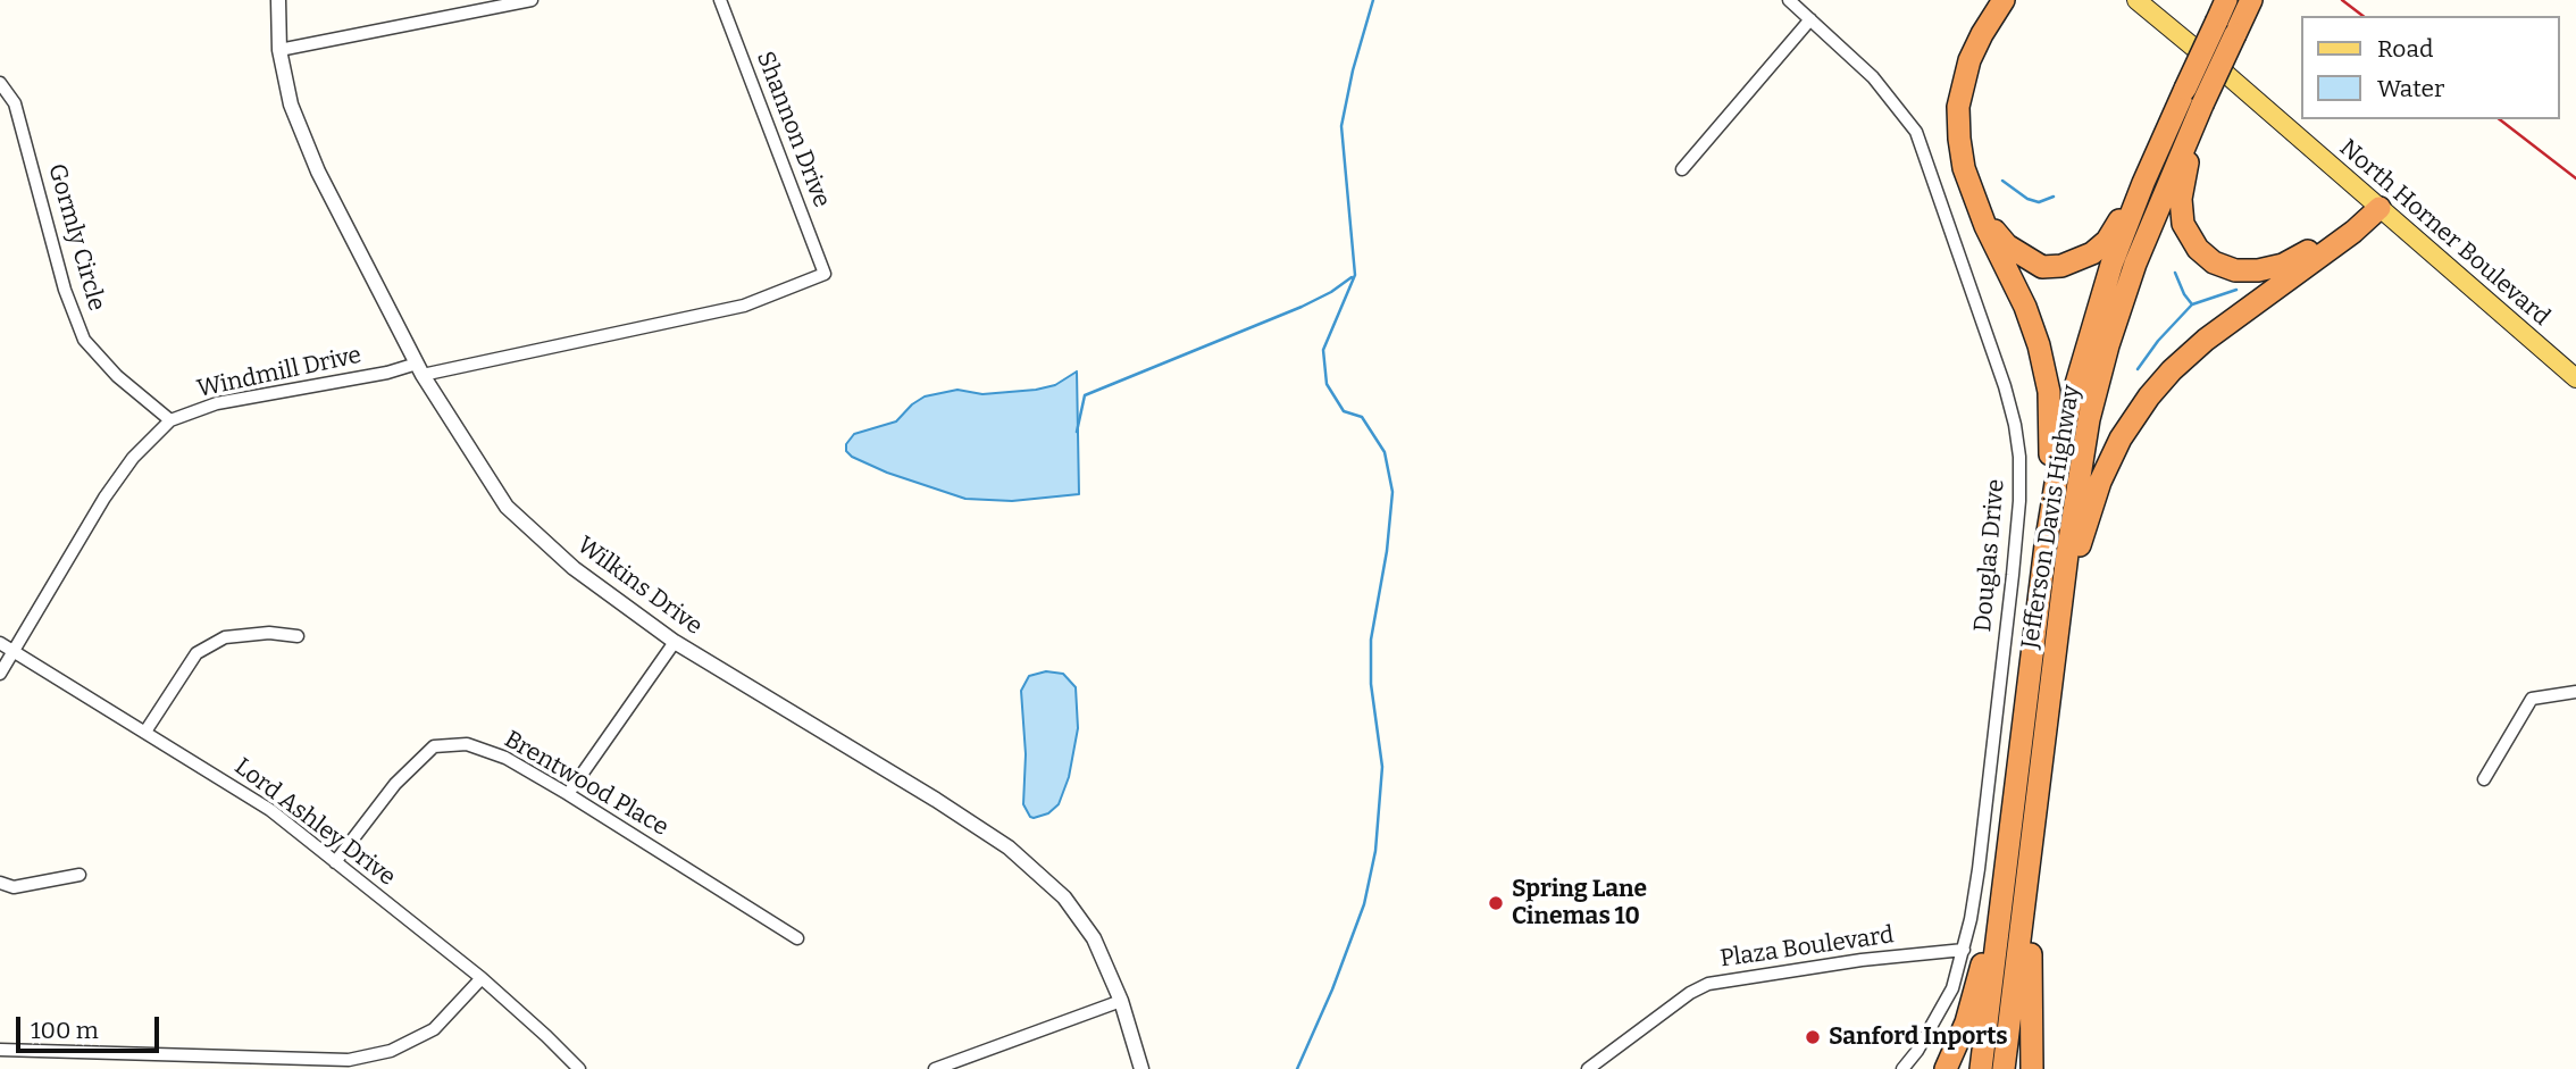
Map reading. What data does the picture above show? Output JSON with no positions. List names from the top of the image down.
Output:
{
  "streets": {
    "highway": ["Jefferson Davis Highway"],
    "main road": ["North Horner Boulevard"],
    "street": [
      "Shannon Drive",
      "Gormly Circle",
      "Windmill Drive",
      "Douglas Drive",
      "Wilkins Drive",
      "Brentwood Place",
      "Lord Ashley Drive",
      "Plaza Boulevard"
    ]
  },
  "crossings": [
    ["Shannon Drive", "Windmill Drive"],
    ["Gormly Circle", "Windmill Drive"],
    ["Windmill Drive", "Wilkins Drive"],
    ["Windmill Drive", "Lord Ashley Drive"],
    ["Douglas Drive", "Plaza Boulevard"],
    ["Brentwood Place", "Lord Ashley Drive"]
  ],
  "places": ["Spring Lane Cinemas 10", "Sanford Inports"],
  "legend": ["Road", "Water"],
  "scale_bar": "100 m"
}
